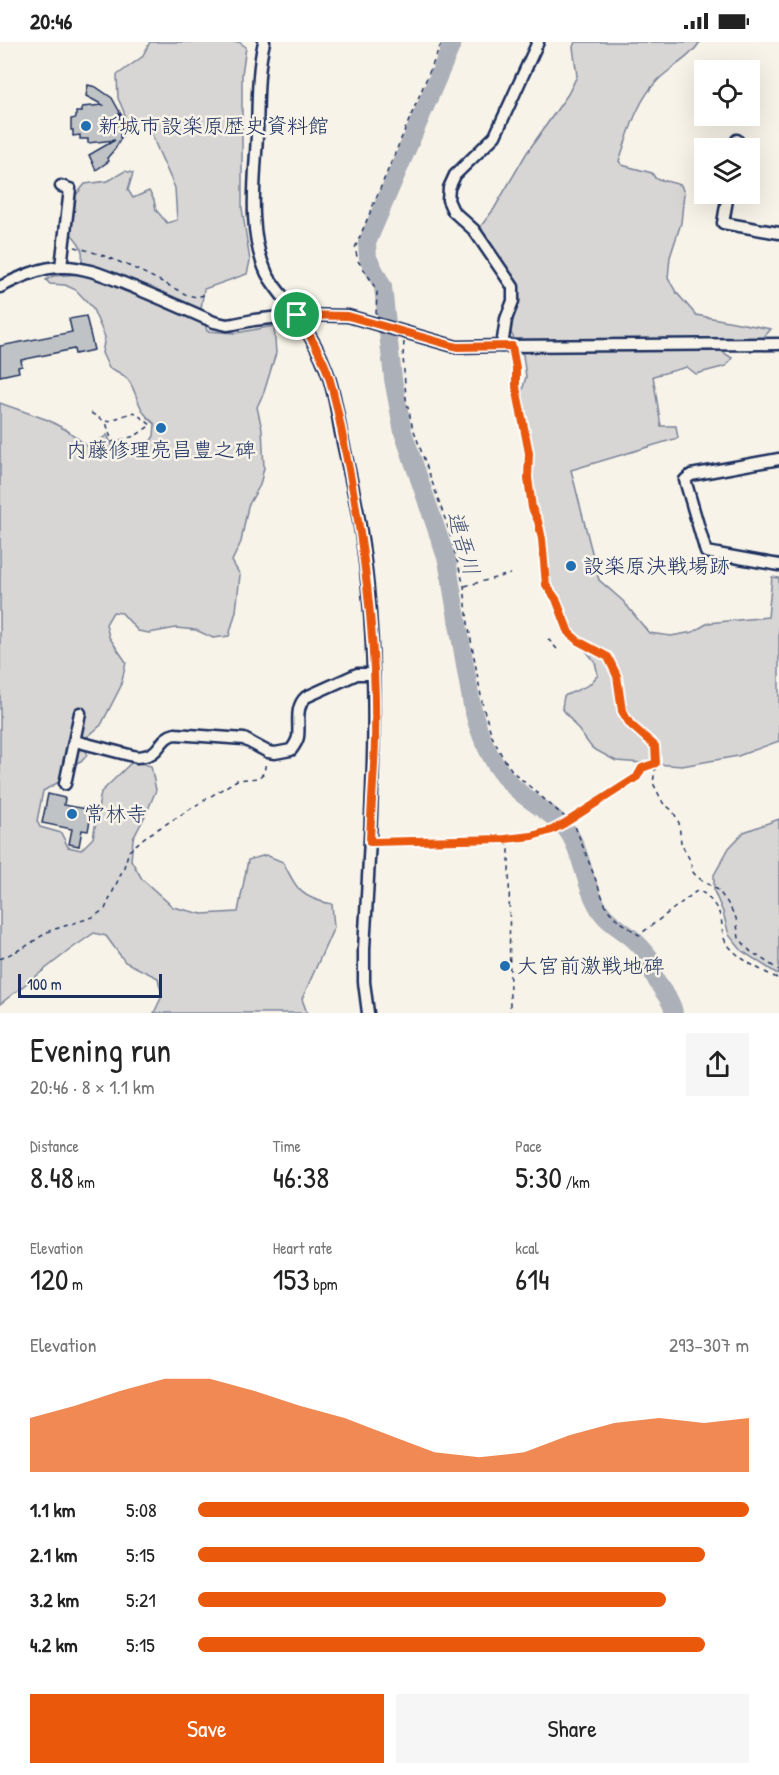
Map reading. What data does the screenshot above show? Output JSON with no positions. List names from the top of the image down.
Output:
{
  "water": ["連吾川"],
  "places": [
    "新城市設楽原歴史資料館",
    "内藤修理亮昌豊之碑",
    "設楽原決戦場跡",
    "常林寺",
    "大宮前激戦地碑"
  ],
  "scale_bar": "100 m",
  "page": {
    "status": "20:46",
    "scale": "100 m",
    "heading": ["Evening run", "20:46 · 8 × 1.1 km"],
    "stats": [
      ["Distance", "8.48 km"],
      ["Time", "46:38"],
      ["Pace", "5:30 /km"],
      ["Elevation", "120 m"],
      ["Heart rate", "153 bpm"],
      ["kcal", "614"]
    ],
    "chart": ["Elevation", "293–307 m"],
    "list": [
      {
        "name": "1.1 km",
        "note": "5:08"
      },
      {
        "name": "2.1 km",
        "note": "5:15"
      },
      {
        "name": "3.2 km",
        "note": "5:21"
      },
      {
        "name": "4.2 km",
        "note": "5:15"
      }
    ],
    "buttons": ["Save", "Share"]
  }
}
